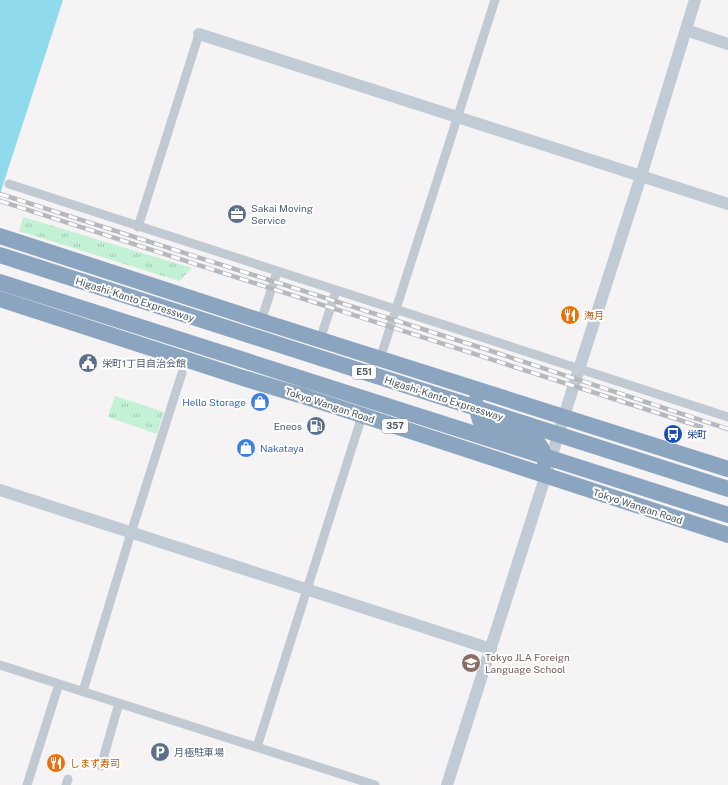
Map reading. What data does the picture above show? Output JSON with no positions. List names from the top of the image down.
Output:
{
  "streets": {
    "highway": [
      "Higashi-Kanto Expressway",
      "E51",
      "Tokyo Wangan Road",
      "357"
    ]
  },
  "places": {
    "office": ["Sakai Moving Service"],
    "restaurant": ["海月", "しまず寿司"],
    "public building": ["栄町1丁目自治会館"],
    "shop": ["Hello Storage", "Nakataya"],
    "fuel station": ["Eneos"],
    "bus stop": ["栄町"],
    "school or university": ["Tokyo JLA Foreign Language School"],
    "parking": ["月極駐車場"]
  }
}
